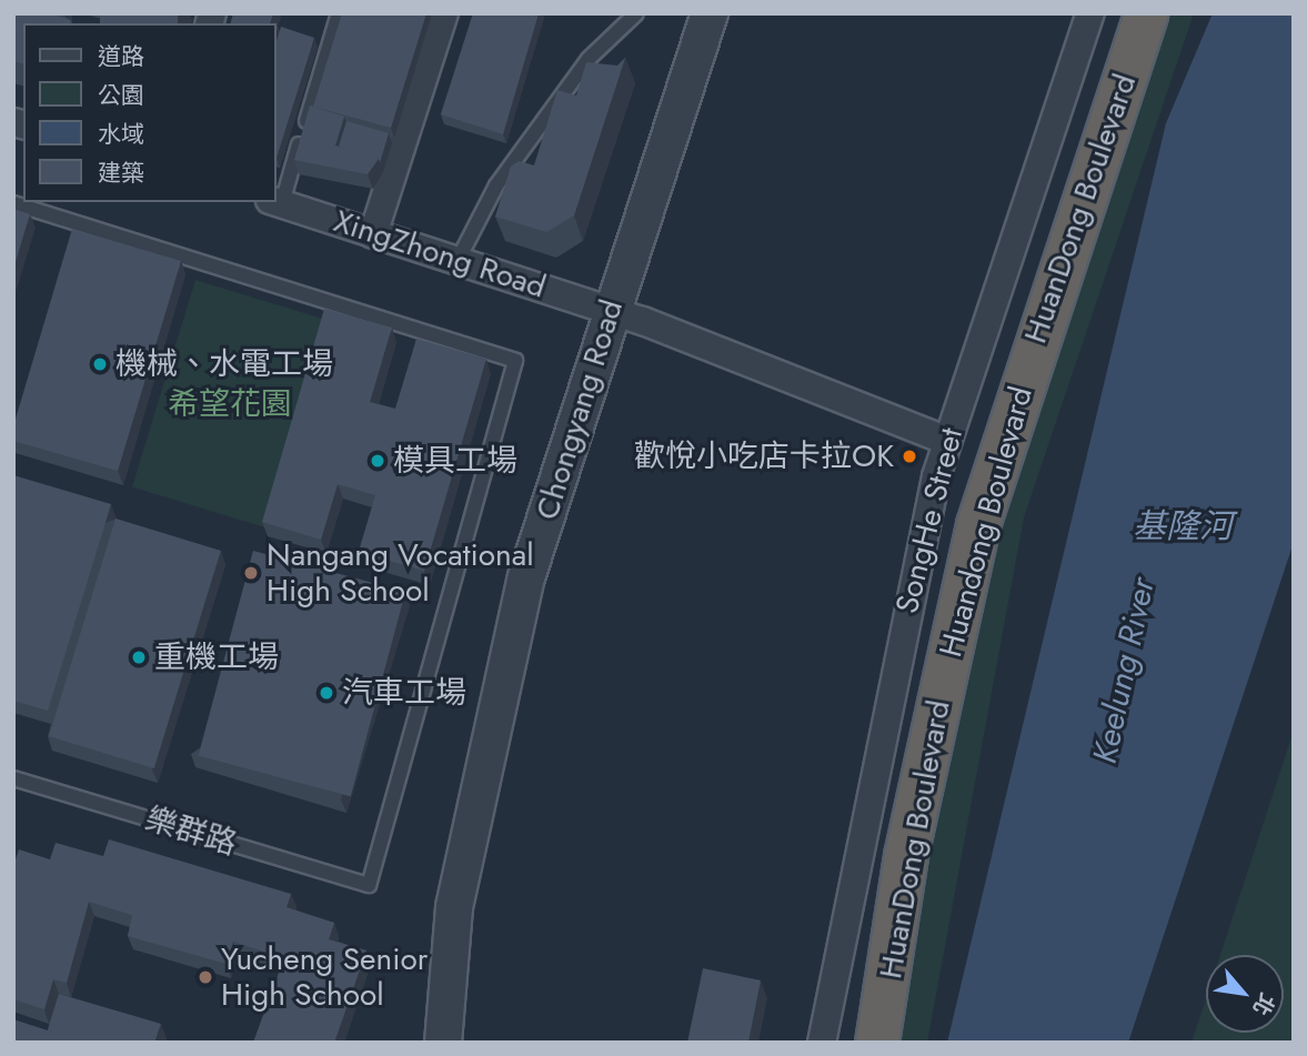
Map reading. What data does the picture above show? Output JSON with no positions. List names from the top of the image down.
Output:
{
  "streets": {
    "highway": ["Huandong Boulevard"],
    "street": ["XingZhong Road", "Chongyang Road", "SongHe Street"],
    "lane": ["樂群路"]
  },
  "crossings": [
    ["XingZhong Road", "Chongyang Road"],
    ["XingZhong Road", "SongHe Street"]
  ],
  "water": ["基隆河", "Keelung River"],
  "parks": ["希望花園"],
  "places": [
    "機械、水電工場",
    "歡悅小吃店卡拉OK",
    "模具工場",
    "Nangang Vocational High School",
    "重機工場",
    "汽車工場",
    "Yucheng Senior High School"
  ],
  "legend": [
    "道路",
    "公園",
    "水域",
    "建築"
  ],
  "north": "bottom right"
}
